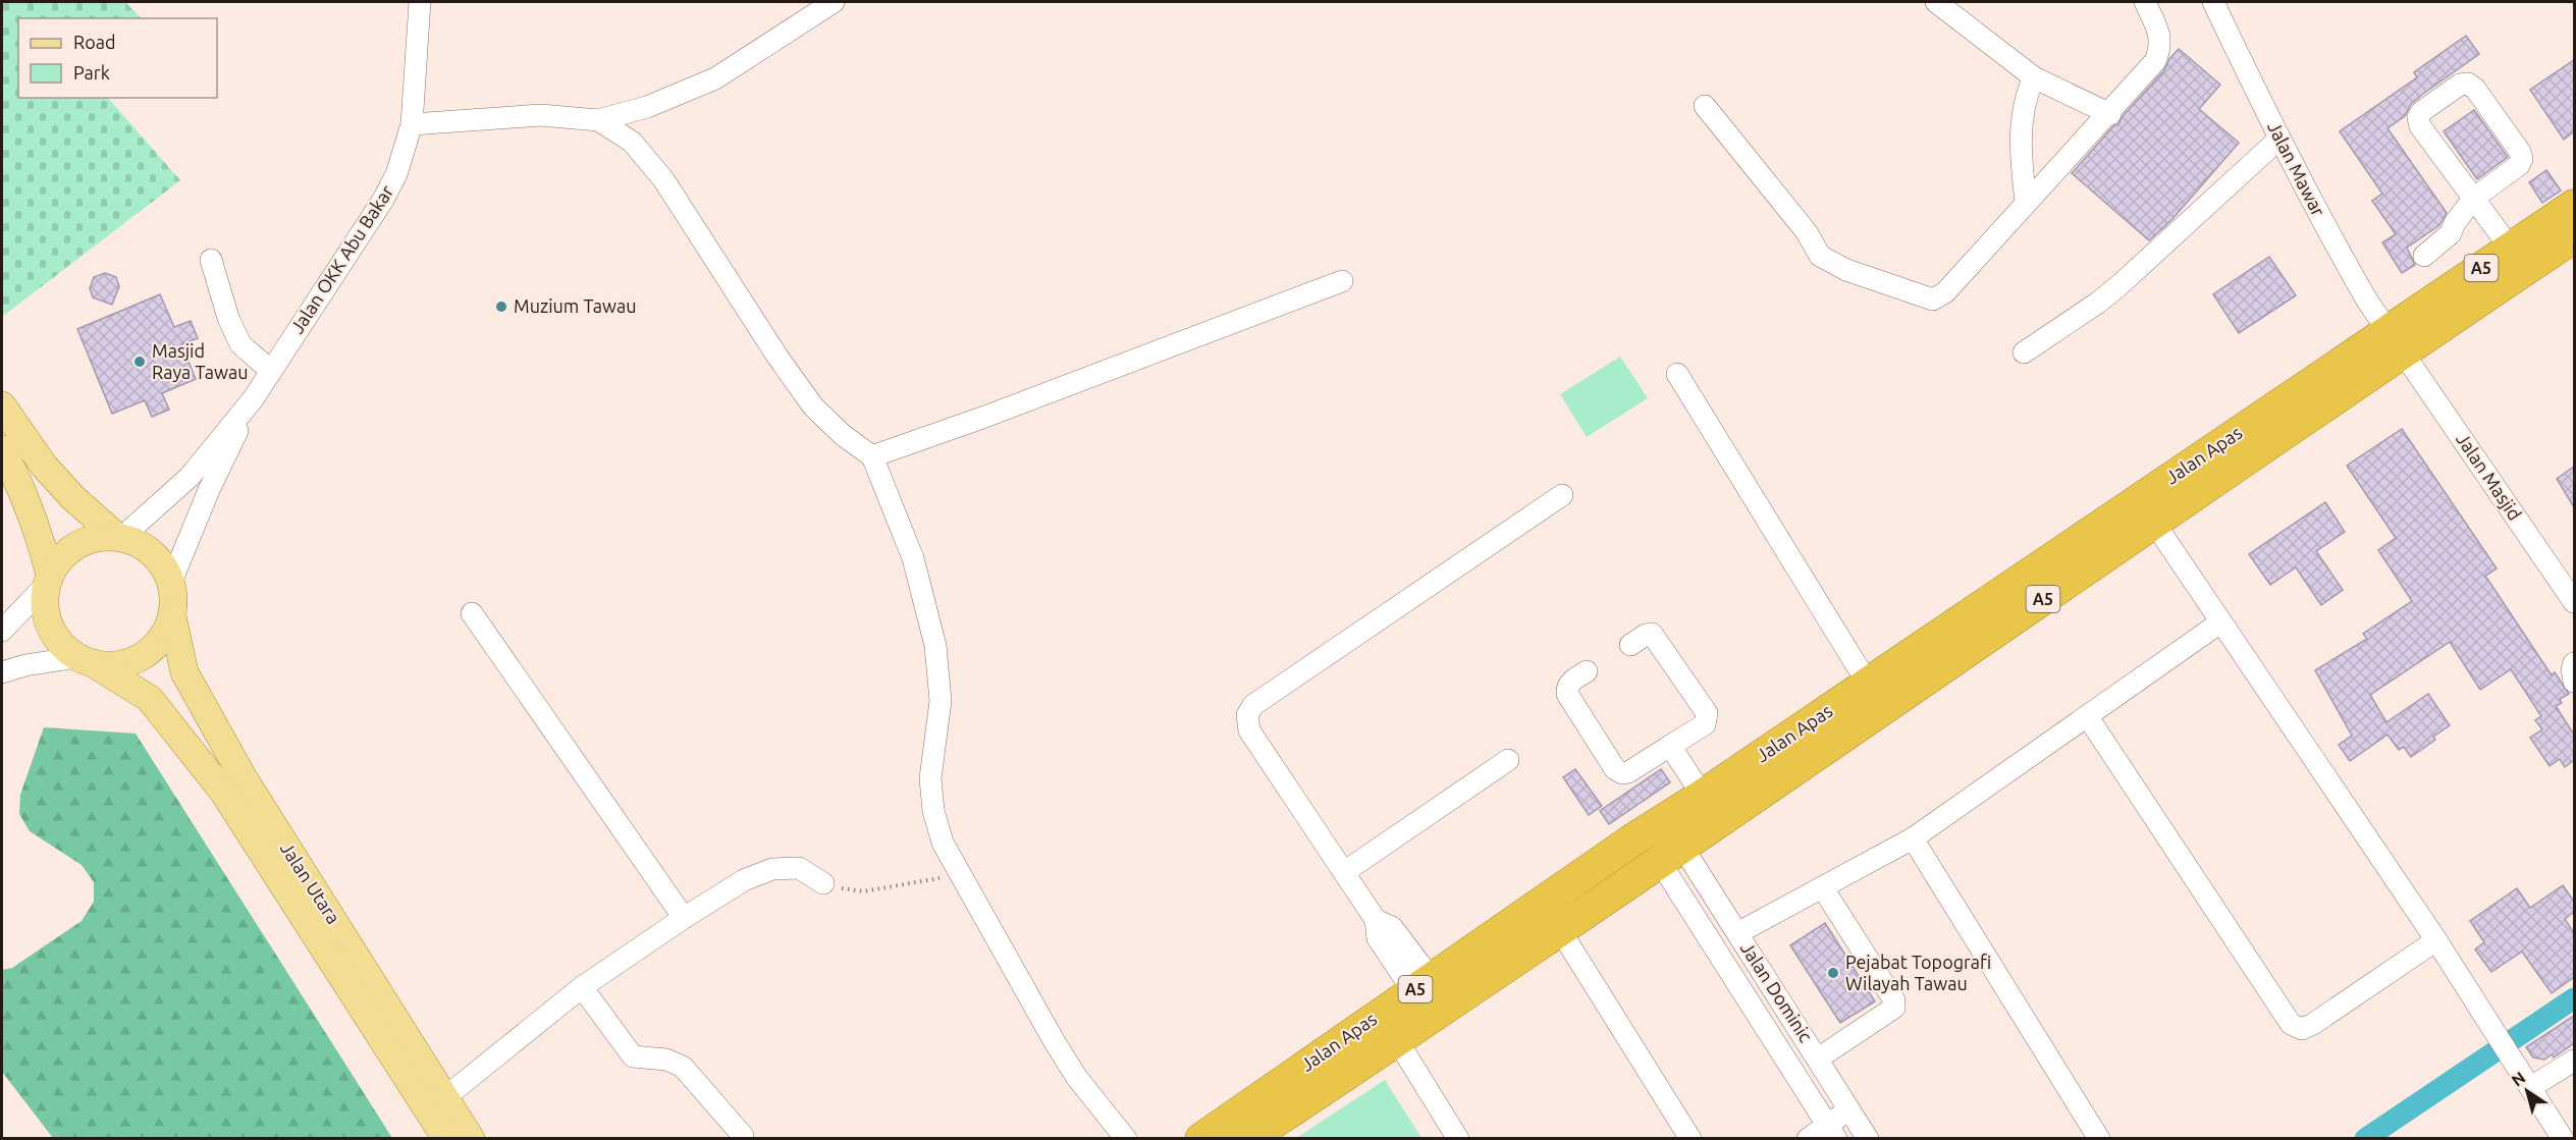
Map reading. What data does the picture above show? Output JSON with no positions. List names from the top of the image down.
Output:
{
  "streets": {
    "highway": ["A5", "Jalan Apas"],
    "main road": ["Jalan Utara"],
    "street": [
      "Jalan Mawar",
      "Jalan OKK Abu Bakar",
      "Jalan Masjid",
      "Jalan Dominic"
    ]
  },
  "crossings": [
    ["Jalan Mawar", "A5"],
    ["Jalan Mawar", "Jalan Apas"],
    ["Jalan Mawar", "Jalan Masjid"],
    ["Jalan OKK Abu Bakar", "Jalan Utara"],
    ["A5", "Jalan Apas"],
    ["A5", "Jalan Masjid"],
    ["Jalan Apas", "Jalan Masjid"],
    ["Jalan Apas", "Jalan Dominic"]
  ],
  "places": ["Muzium Tawau", "Masjid Raya Tawau", "Pejabat Topografi Wilayah Tawau"],
  "legend": ["Road", "Park"],
  "north": "top left"
}
